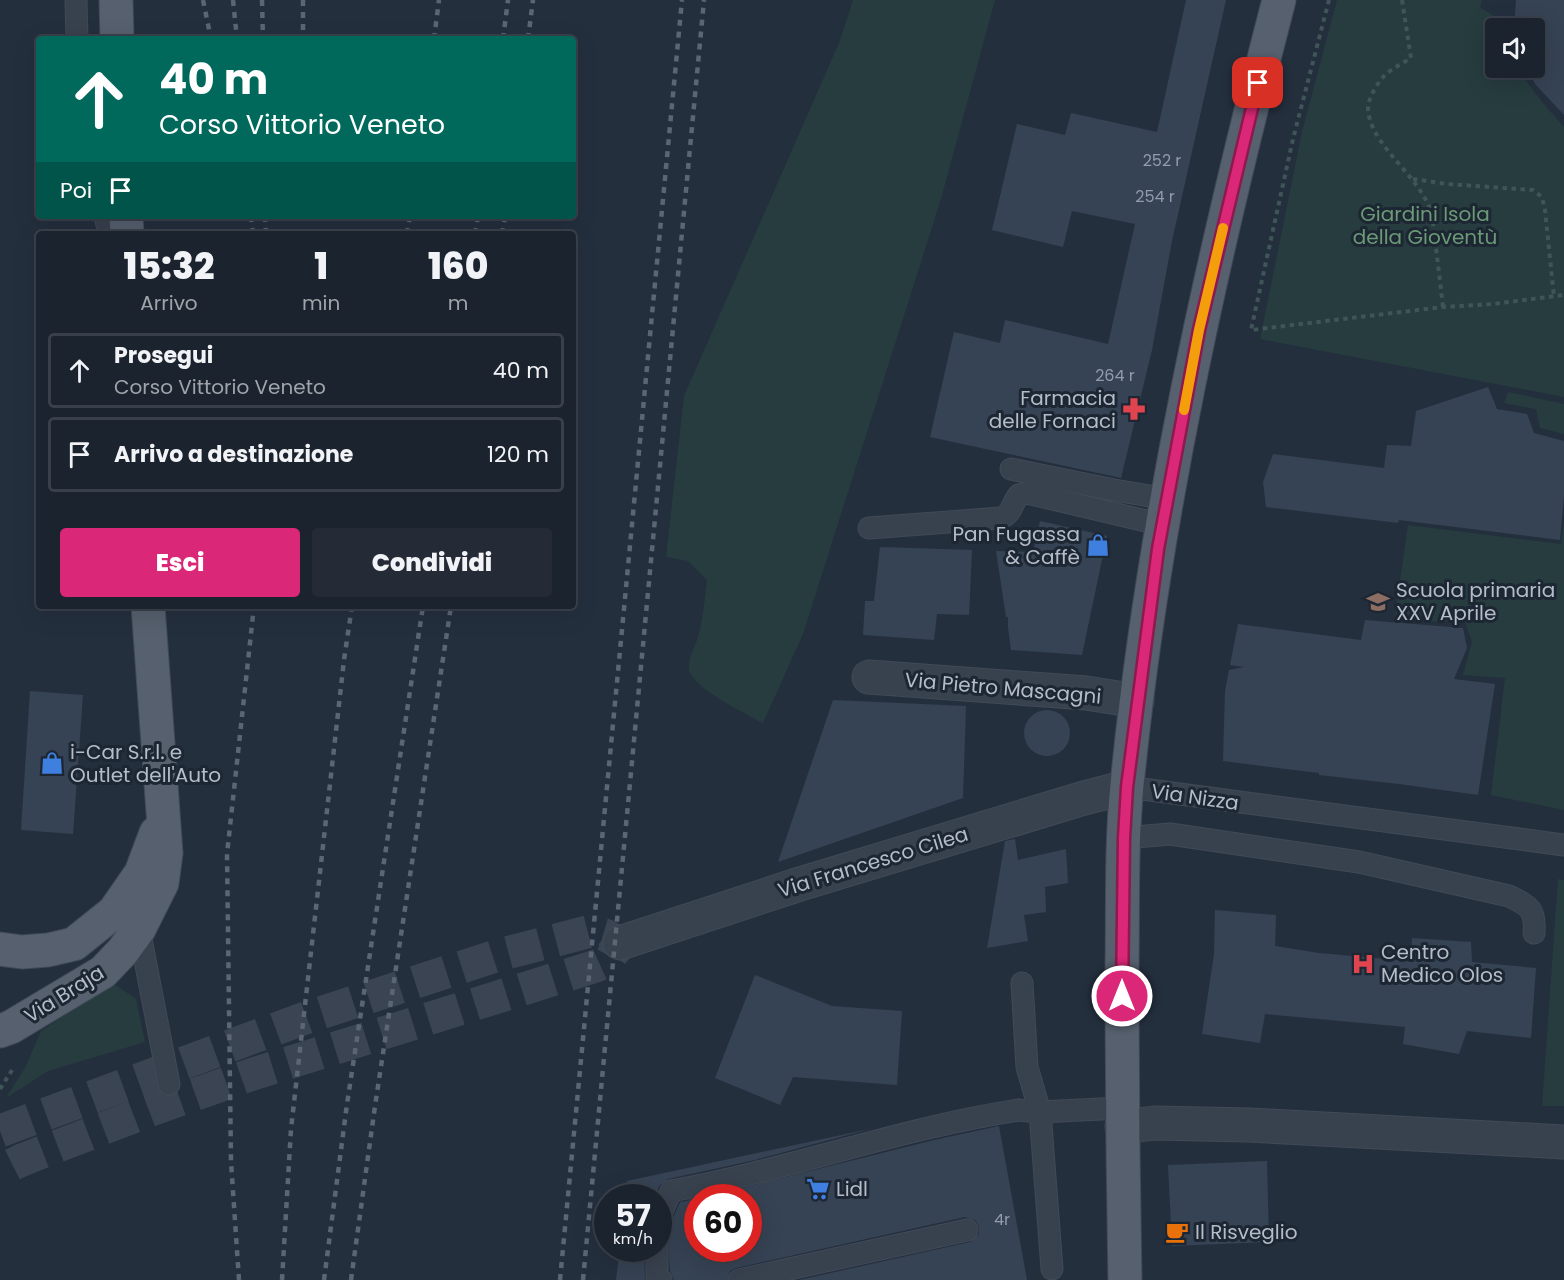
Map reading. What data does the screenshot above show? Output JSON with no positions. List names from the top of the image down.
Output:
{
  "streets": {
    "main road": ["Via Nizza", "Via Braja"],
    "street": ["Via Pietro Mascagni", "Via Francesco Cilea"]
  },
  "crossings": [
    ["Via Nizza", "Via Francesco Cilea"]
  ],
  "parks": ["Giardini Isola della Gioventù"],
  "places": {
    "pharmacy": ["Farmacia delle Fornaci"],
    "shop": ["Pan Fugassa & Caffè", "i-Car S.r.l. e Outlet dell'Auto"],
    "school or university": ["Scuola primaria XXV Aprile"],
    "hospital": ["Centro Medico Olos"],
    "supermarket": ["Lidl"],
    "cafe": ["Il Risveglio"]
  },
  "house_numbers": [
    "252 r",
    "254 r",
    "264 r",
    "4r"
  ],
  "page": {
    "turn": ["40 m", "Corso Vittorio Veneto"],
    "then": "Poi",
    "eta": [
      "15:32",
      "Arrivo",
      "1",
      "min",
      "160",
      "m"
    ],
    "list": [
      {
        "name": "Prosegui",
        "note": "Corso Vittorio Veneto",
        "value": "40 m"
      },
      {
        "name": "Arrivo a destinazione",
        "value": "120 m"
      }
    ],
    "buttons": ["Esci", "Condividi"],
    "speed": "57 km/h",
    "limit": "60"
  }
}
